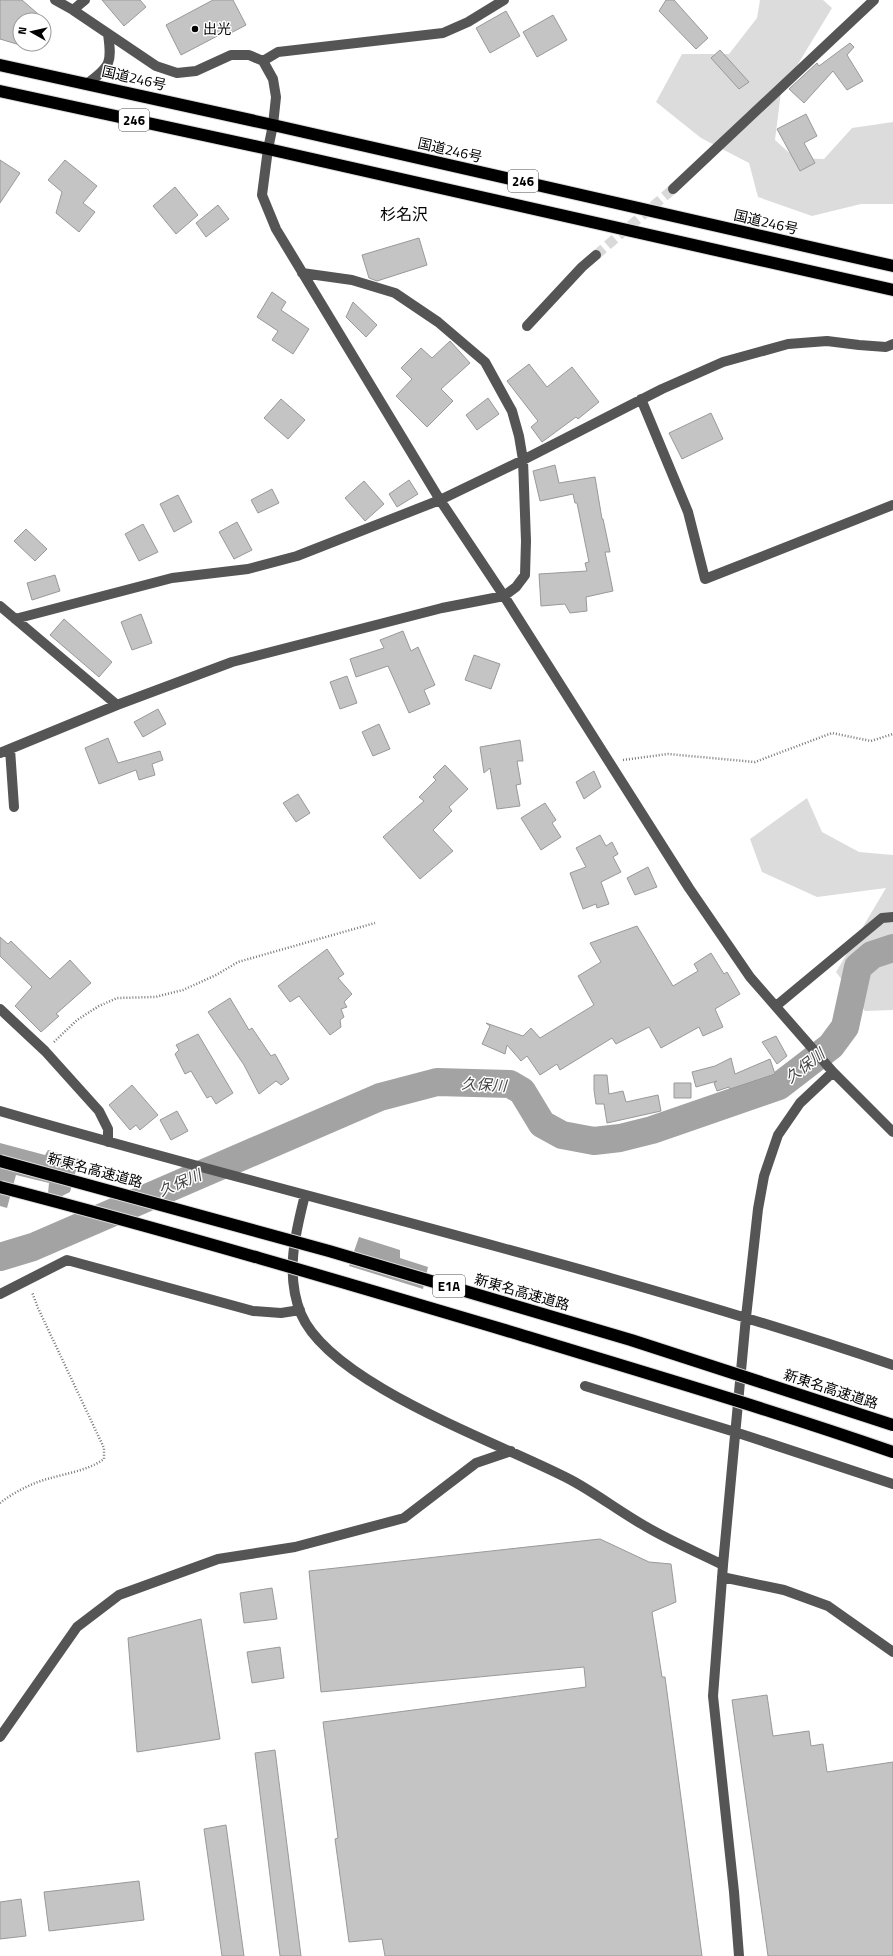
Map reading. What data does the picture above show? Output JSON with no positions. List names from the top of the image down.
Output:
{
  "streets": {
    "highway": [
      "国道246号",
      "246",
      "新東名高速道路",
      "E1A"
    ]
  },
  "districts": ["杉名沢"],
  "water": ["久保川"],
  "places": ["出光"],
  "north": "left"
}
